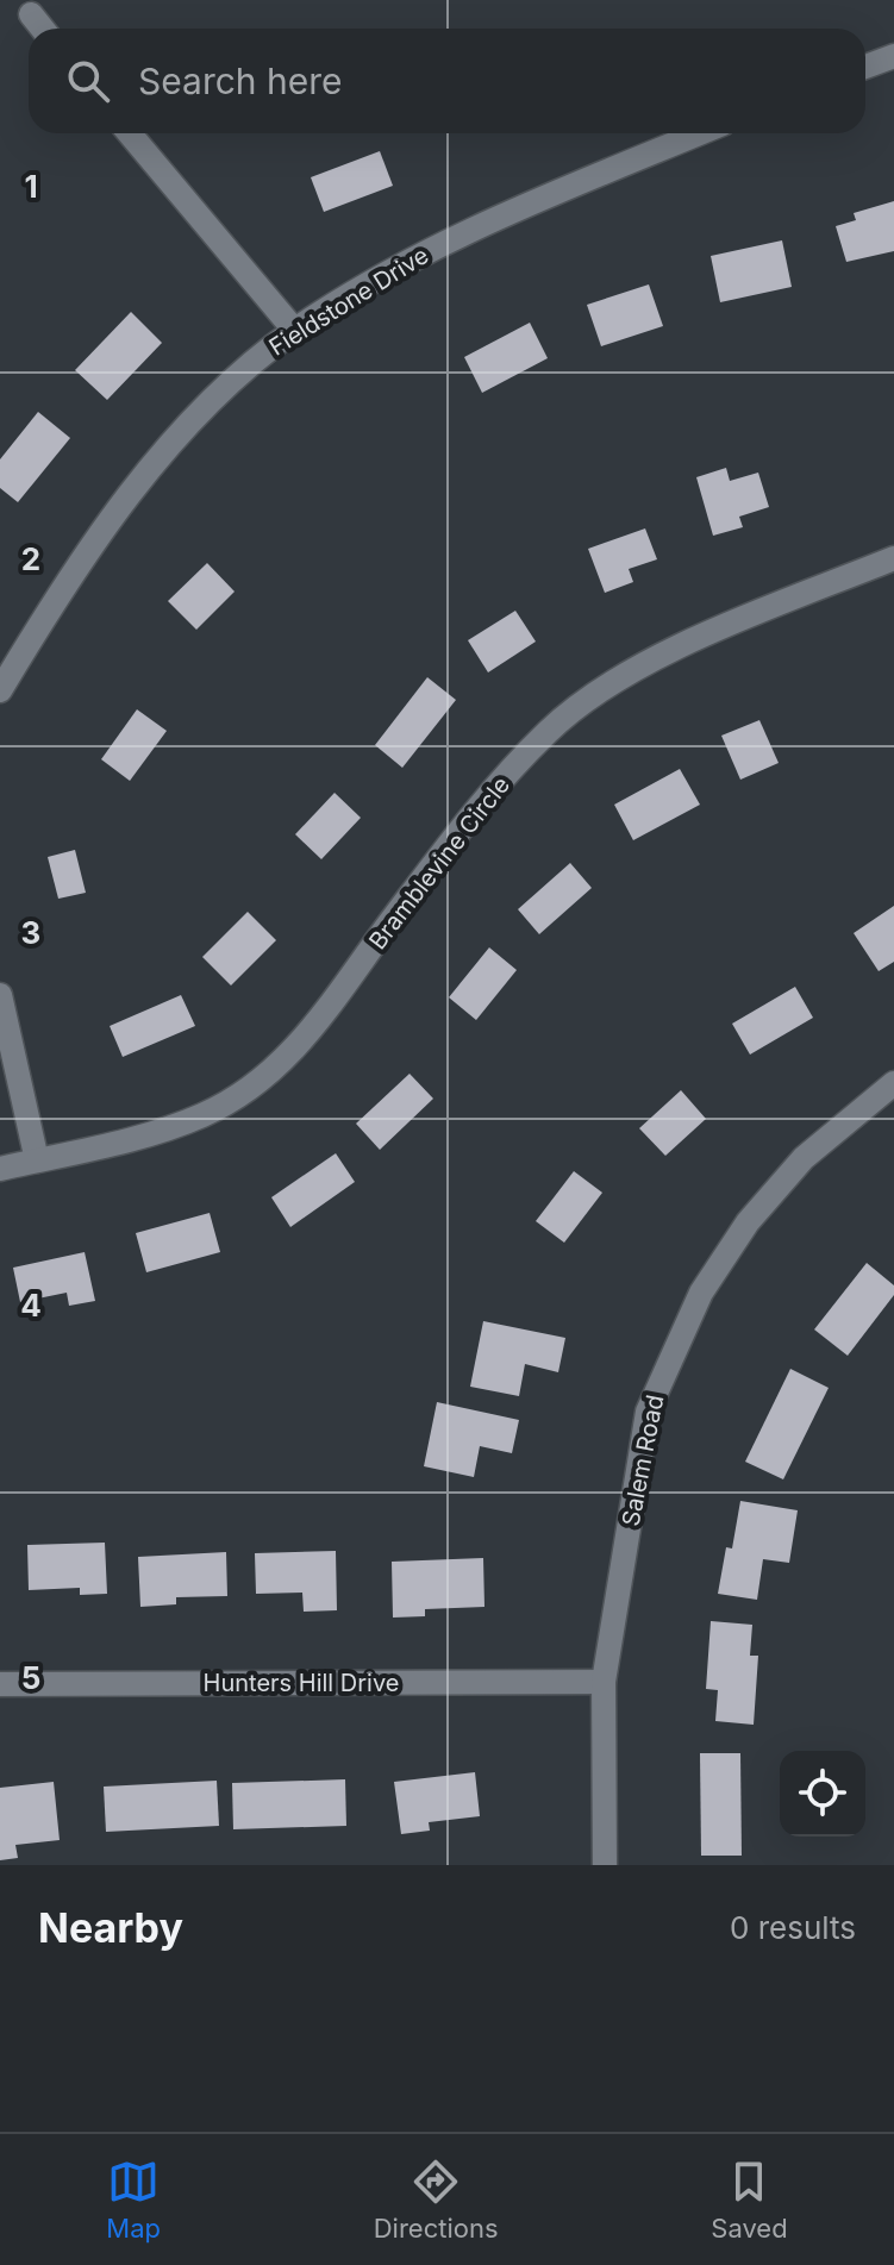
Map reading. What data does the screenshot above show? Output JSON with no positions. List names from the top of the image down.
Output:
{
  "streets": {
    "street": [
      "Fieldstone Drive",
      "Bramblevine Circle",
      "Salem Road",
      "Hunters Hill Drive"
    ]
  },
  "crossings": [
    ["Salem Road", "Hunters Hill Drive"]
  ],
  "page": {
    "search": "Search here",
    "heading": ["Nearby", "0 results"],
    "nav": ["Map", "Directions", "Saved"]
  },
  "grid": {
    "rows": [
      "1",
      "2",
      "3",
      "4",
      "5"
    ]
  }
}
